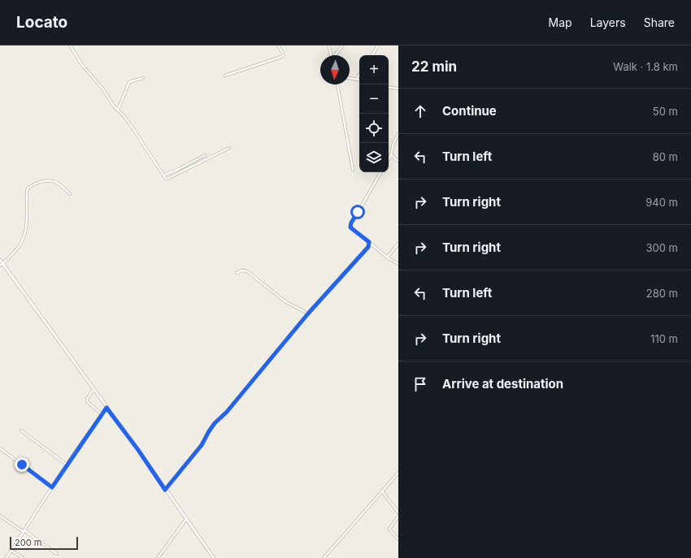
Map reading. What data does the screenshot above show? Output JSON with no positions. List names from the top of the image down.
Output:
{
  "scale_bar": "200 m",
  "north": "bottom",
  "page": {
    "header": "Locato",
    "nav": ["Map", "Layers", "Share"],
    "heading": ["22 min", "Walk · 1.8 km"],
    "map_buttons": ["+", "−"],
    "list": [
      ["Continue", "50 m"],
      ["Turn left", "80 m"],
      ["Turn right", "940 m"],
      ["Turn right", "300 m"],
      ["Turn left", "280 m"],
      ["Turn right", "110 m"],
      "Arrive at destination"
    ],
    "scale": "200 m"
  }
}
